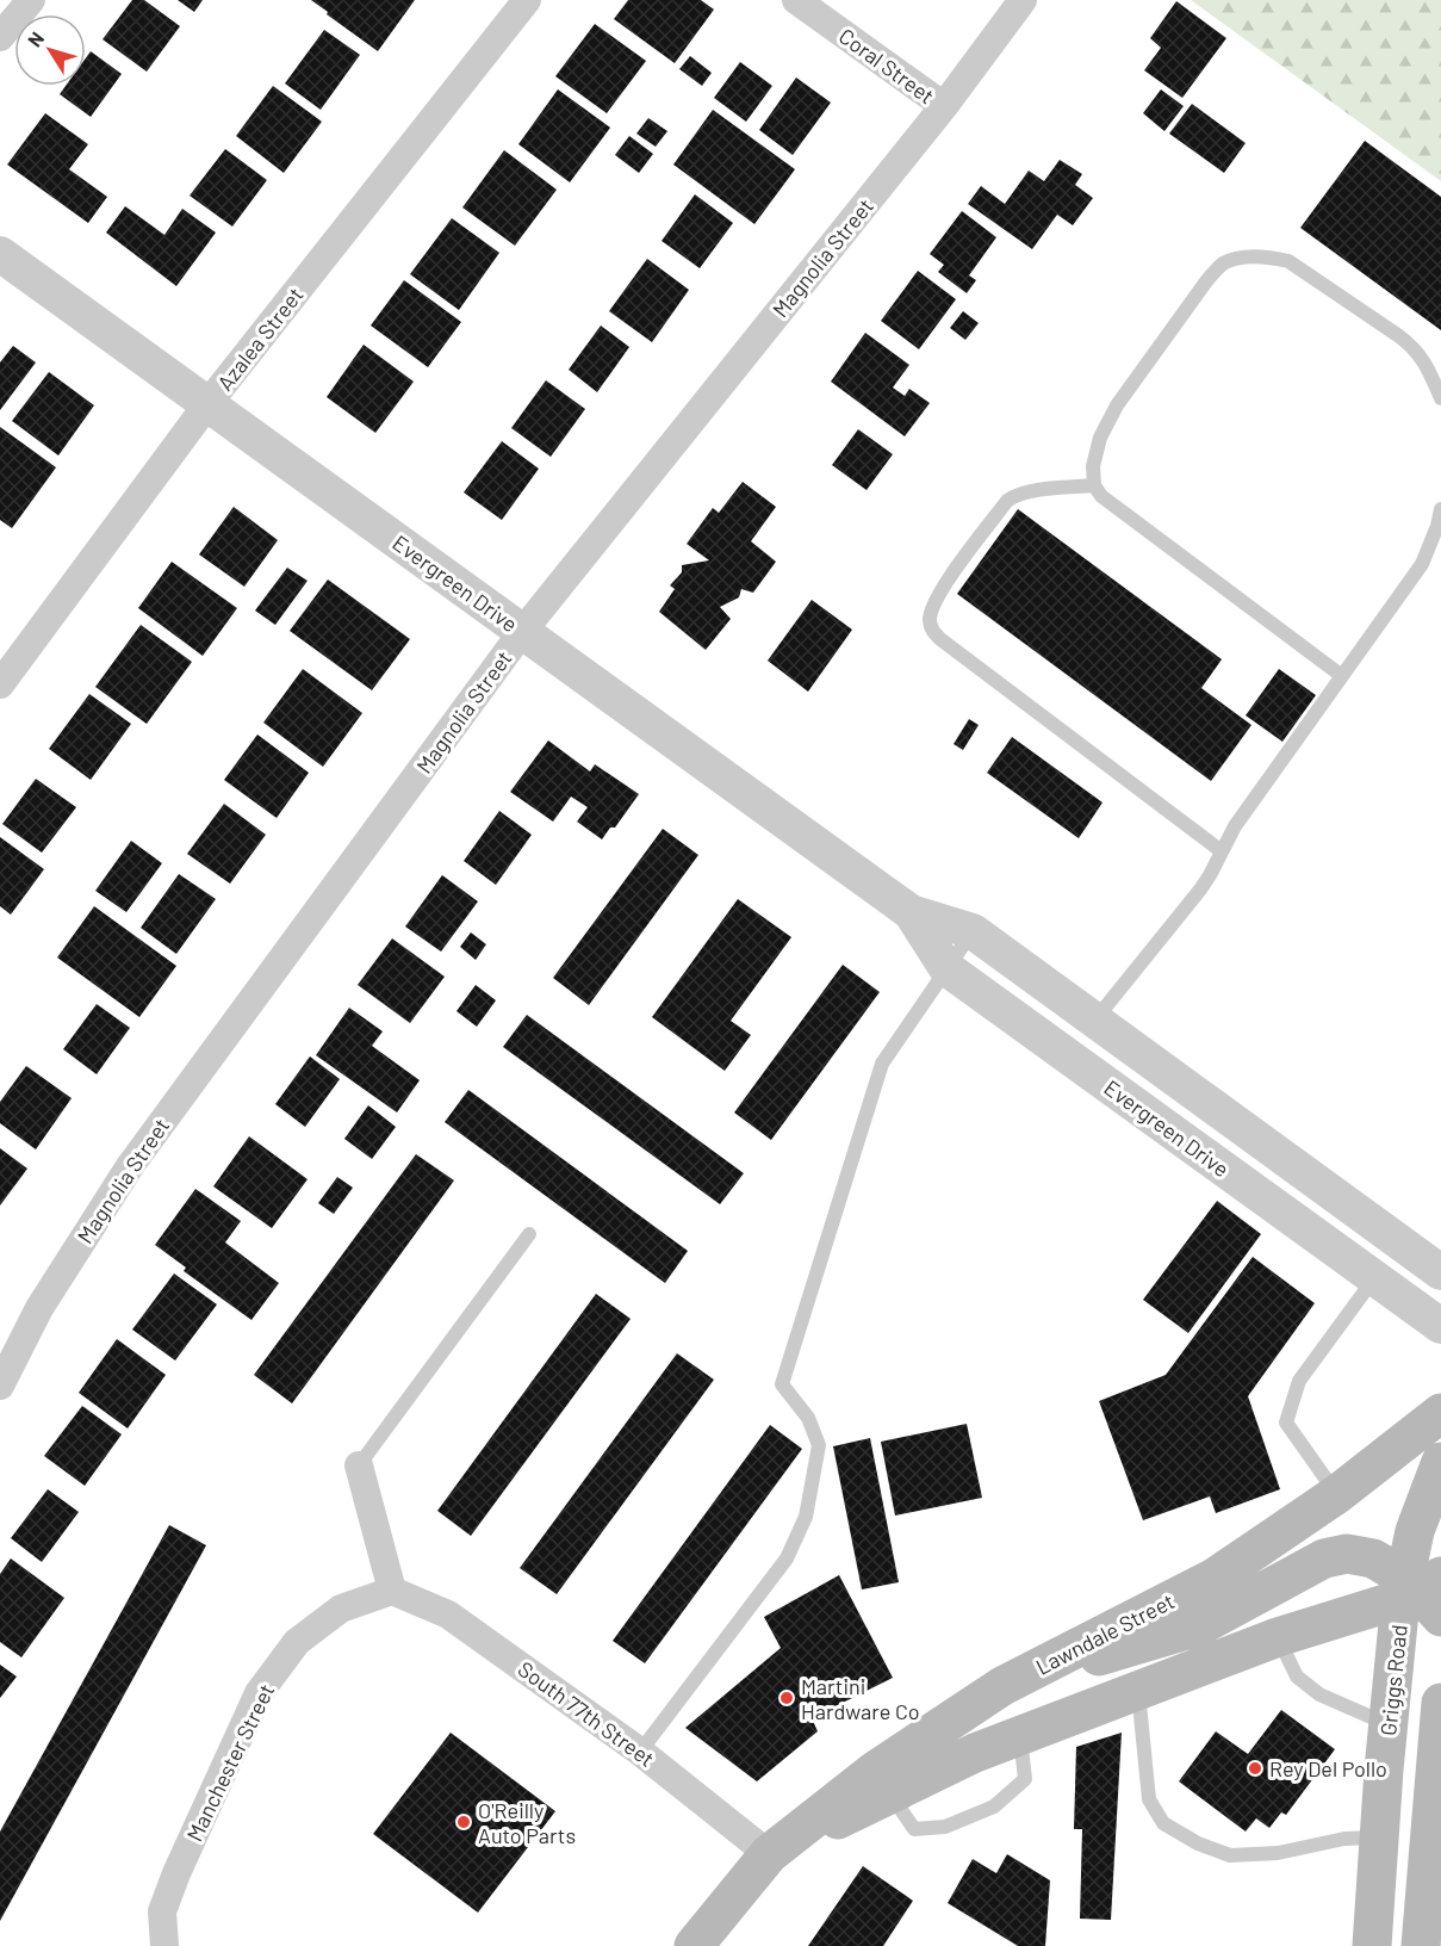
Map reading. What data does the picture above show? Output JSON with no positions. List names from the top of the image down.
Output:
{
  "streets": {
    "main road": ["Lawndale Street", "Griggs Road"],
    "street": [
      "Coral Street",
      "Magnolia Street",
      "Azalea Street",
      "Evergreen Drive",
      "South 77th Street",
      "Manchester Street"
    ]
  },
  "crossings": [
    ["Coral Street", "Magnolia Street"],
    ["Magnolia Street", "Evergreen Drive"],
    ["Azalea Street", "Evergreen Drive"],
    ["Lawndale Street", "Griggs Road"],
    ["Lawndale Street", "South 77th Street"],
    ["South 77th Street", "Manchester Street"]
  ],
  "places": ["Martini Hardware Co", "Rey Del Pollo", "O'Reilly Auto Parts"],
  "north": "top left"
}
